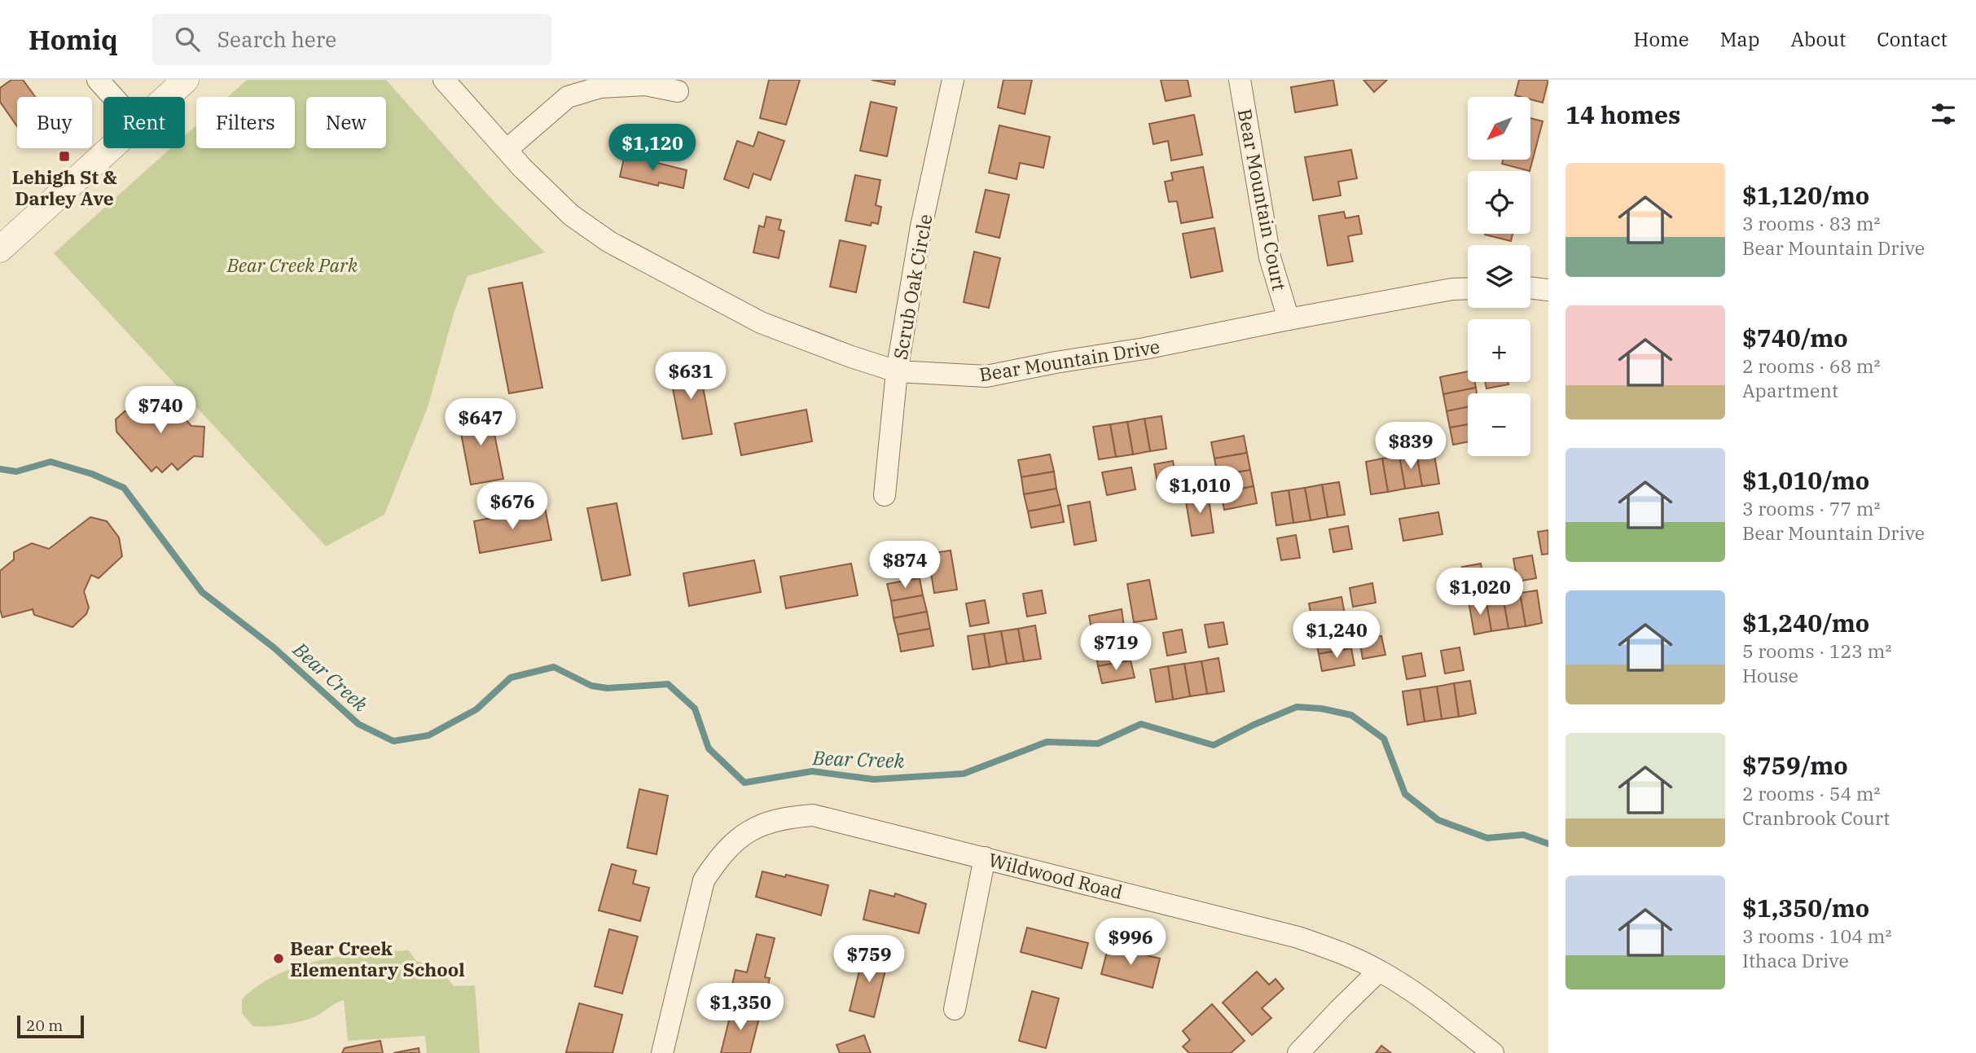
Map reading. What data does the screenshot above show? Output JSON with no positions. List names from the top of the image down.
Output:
{
  "streets": {
    "street": [
      "Bear Mountain Court",
      "Scrub Oak Circle",
      "Bear Mountain Drive",
      "Wildwood Road"
    ]
  },
  "crossings": [
    ["Bear Mountain Court", "Bear Mountain Drive"],
    ["Scrub Oak Circle", "Bear Mountain Drive"]
  ],
  "water": ["Bear Creek"],
  "parks": ["Bear Creek Park"],
  "places": {
    "transit": ["Lehigh St & Darley Ave"],
    "other": ["Bear Creek Elementary School"]
  },
  "scale_bar": "20 m",
  "north": "bottom left",
  "page": {
    "header": "Homiq",
    "search": "Search here",
    "nav": [
      "Home",
      "Map",
      "About",
      "Contact"
    ],
    "heading": "14 homes",
    "map_buttons": ["+", "−"],
    "chip": [
      "Buy",
      "Rent",
      "Filters",
      "New"
    ],
    "price": [
      "$1,120",
      "$631",
      "$740",
      "$647",
      "$839",
      "$1,010",
      "$676",
      "$874",
      "$1,020",
      "$1,240",
      "$719",
      "$996",
      "$759",
      "$1,350"
    ],
    "list": [
      {
        "name": "$1,120/mo",
        "note": "3 rooms · 83 m² · Bear Mountain Drive"
      },
      {
        "name": "$740/mo",
        "note": "2 rooms · 68 m² · Apartment"
      },
      {
        "name": "$1,010/mo",
        "note": "3 rooms · 77 m² · Bear Mountain Drive"
      },
      {
        "name": "$1,240/mo",
        "note": "5 rooms · 123 m² · House"
      },
      {
        "name": "$759/mo",
        "note": "2 rooms · 54 m² · Cranbrook Court"
      },
      {
        "name": "$1,350/mo",
        "note": "3 rooms · 104 m² · Ithaca Drive"
      }
    ],
    "scale": "20 m"
  }
}
